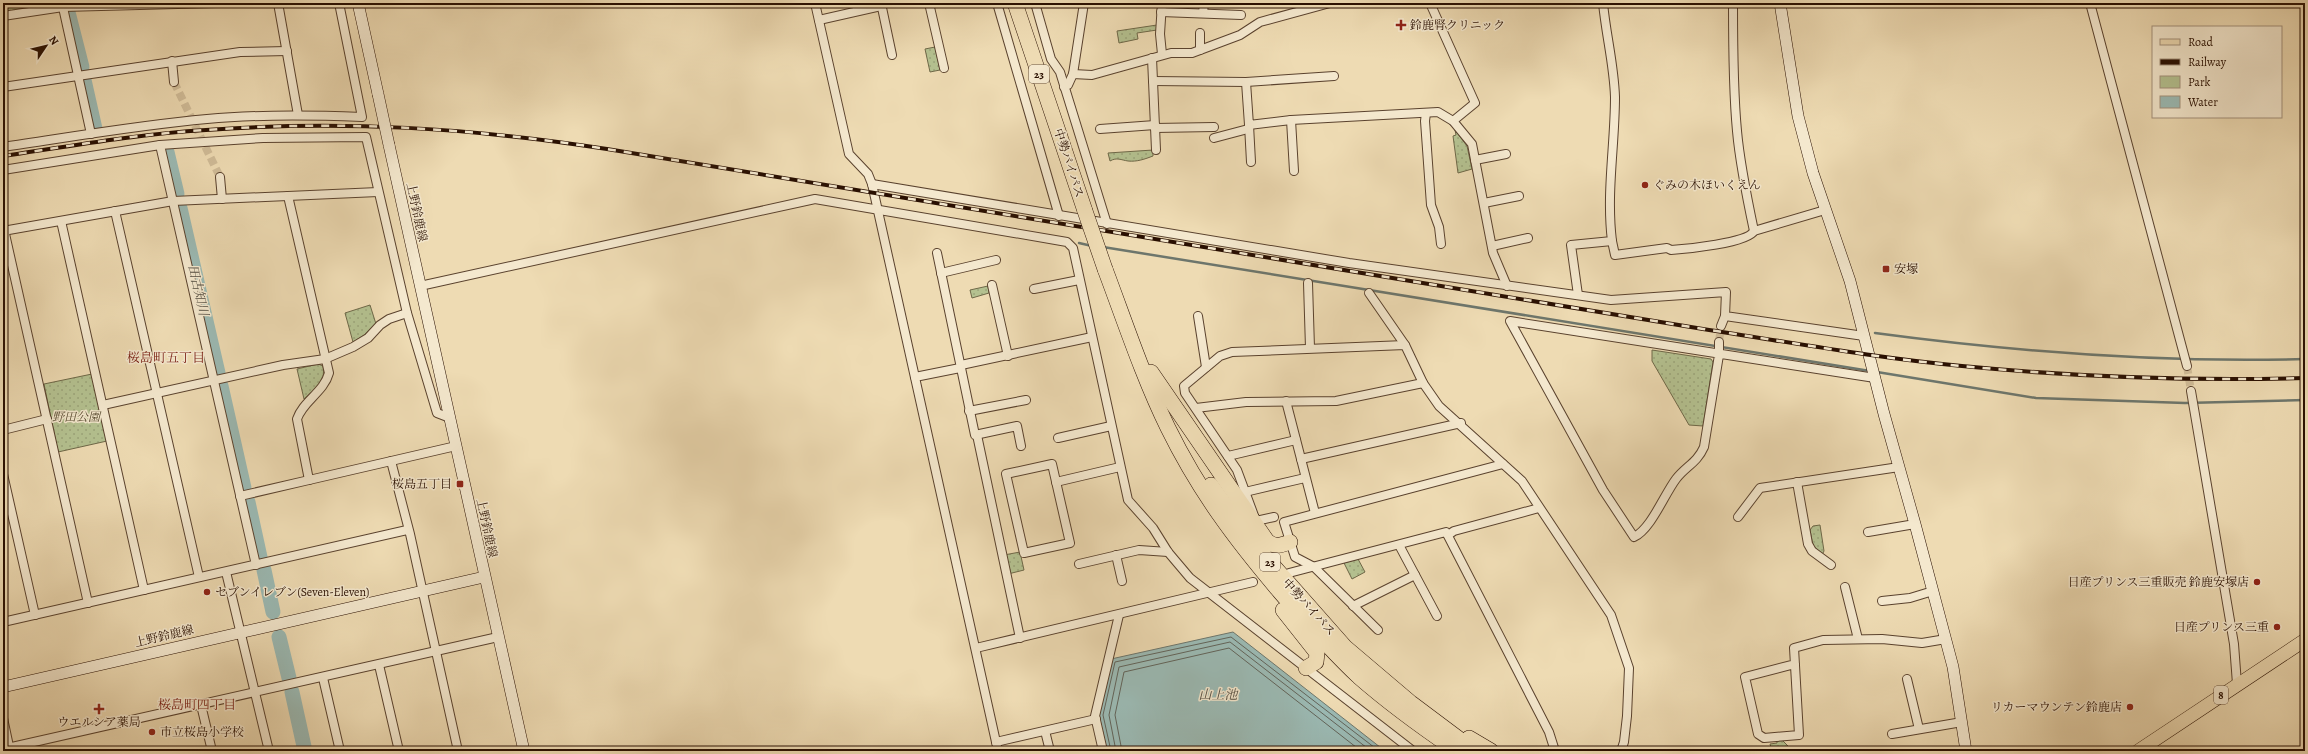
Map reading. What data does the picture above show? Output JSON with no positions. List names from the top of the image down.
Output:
{
  "streets": {
    "highway": ["23", "中勢バイパス"],
    "main road": ["上野鈴鹿線", "8"]
  },
  "districts": ["桜島町五丁目", "桜島町四丁目"],
  "water": ["田古知川", "山上池"],
  "parks": ["野田公園"],
  "places": {
    "health": ["鈴鹿腎クリニック", "ウエルシア薬局"],
    "other": [
      "ぐみの木ほいくえん",
      "日産プリンス三重販売 鈴鹿安塚店",
      "セブンイレブン(Seven-Eleven)",
      "日産プリンス三重",
      "リカーマウンテン鈴鹿店",
      "市立桜島小学校"
    ],
    "transit": ["安塚", "桜島五丁目"]
  },
  "legend": [
    "Road",
    "Railway",
    "Park",
    "Water"
  ],
  "north": "top right"
}
